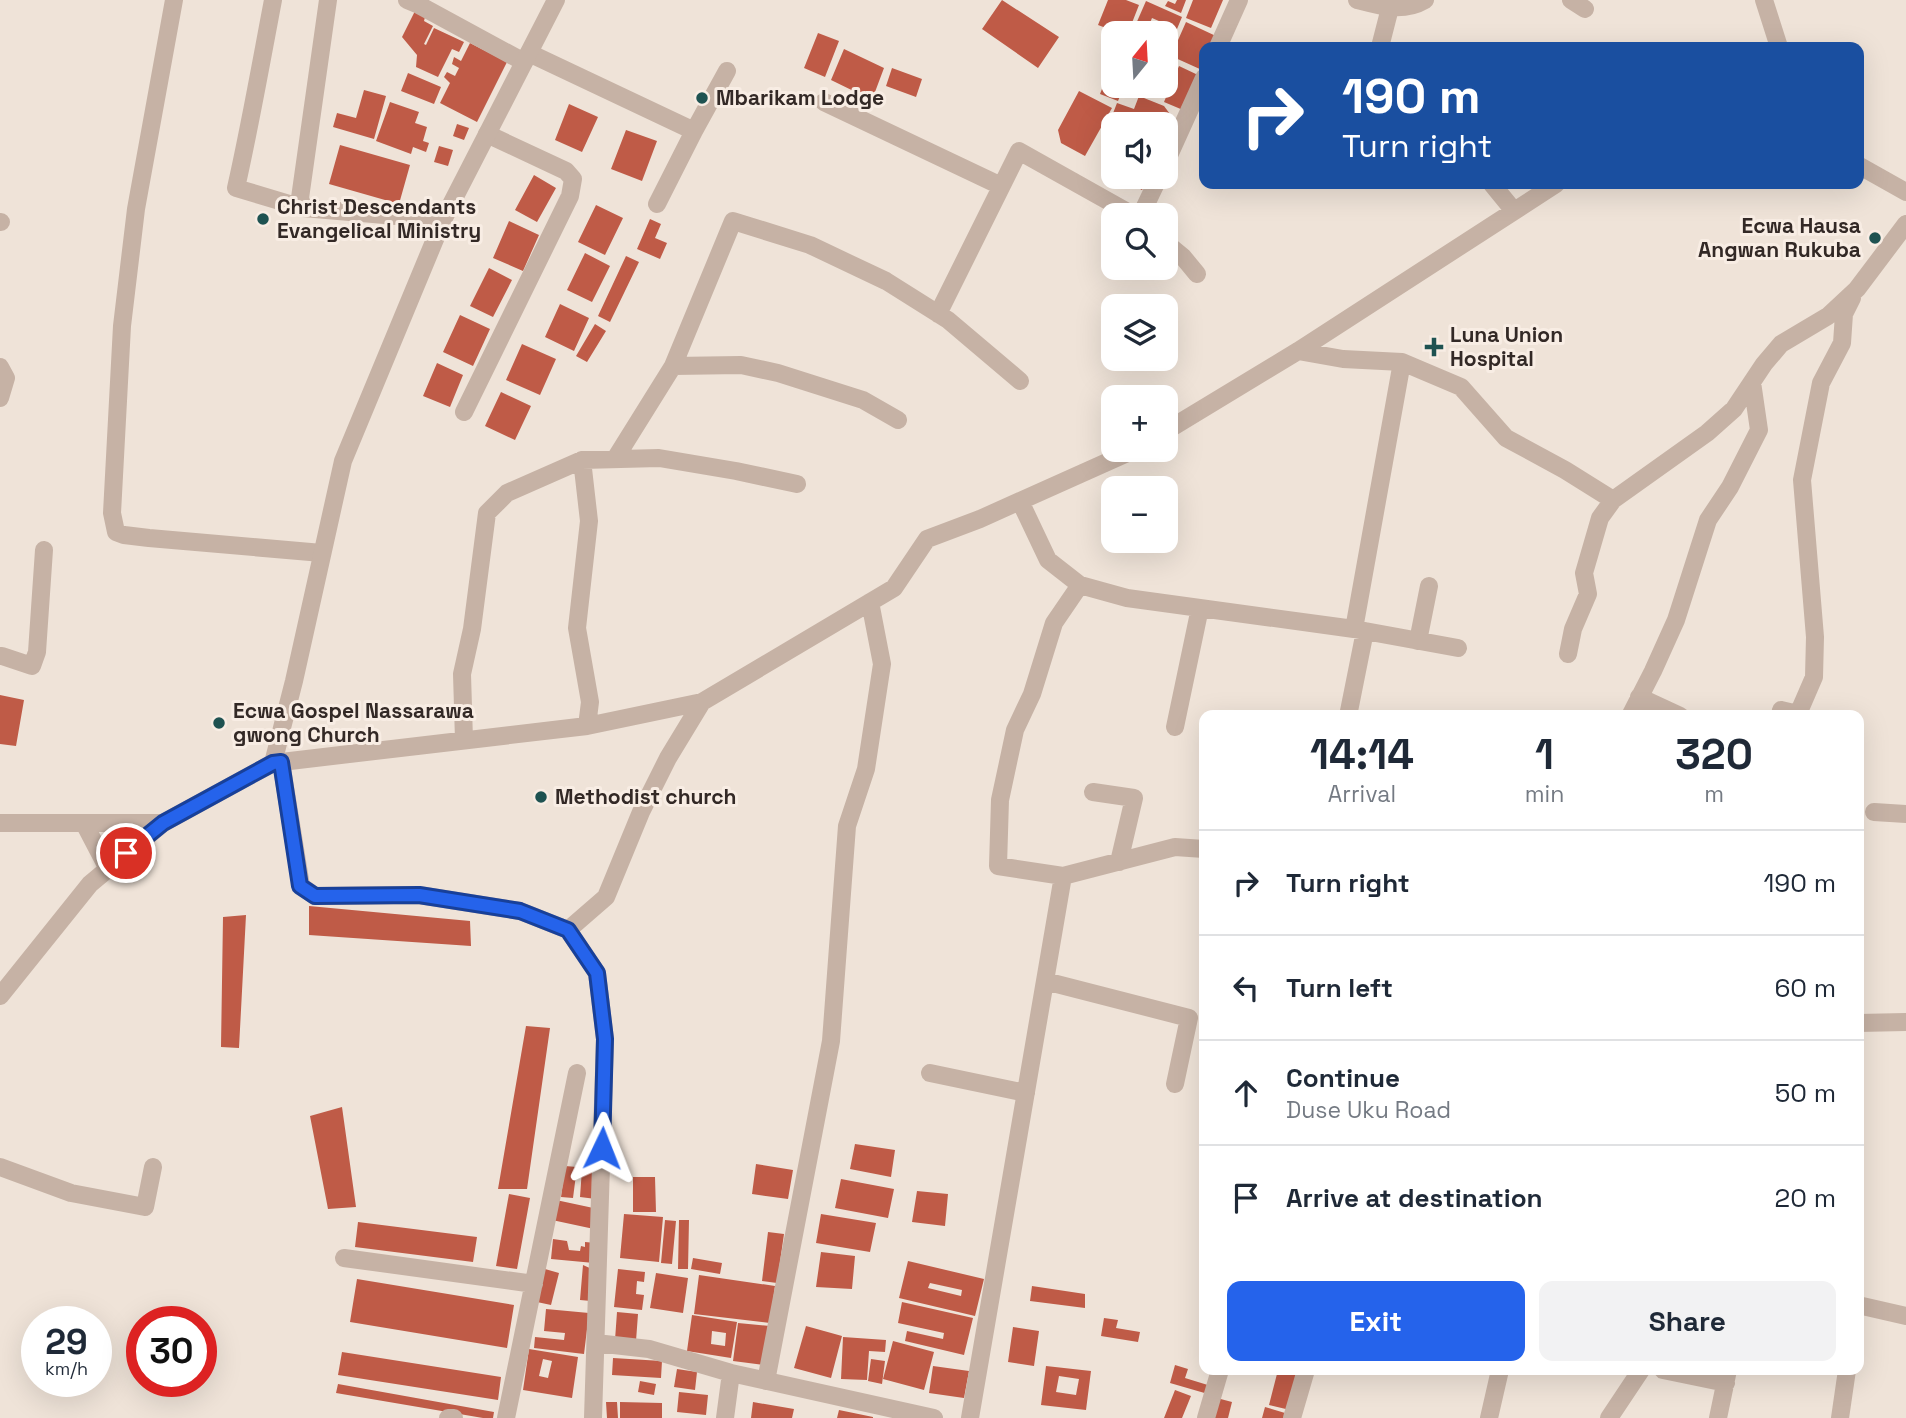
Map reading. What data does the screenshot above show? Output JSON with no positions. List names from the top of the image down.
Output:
{
  "places": {
    "other": [
      "Mbarikam Lodge",
      "Christ Descendants Evangelical Ministry",
      "Ecwa Hausa Angwan Rukuba",
      "Ecwa Gospel Nassarawa gwong Church",
      "Methodist church"
    ],
    "health": ["Luna Union Hospital"]
  },
  "north": "top",
  "page": {
    "map_buttons": ["+", "−"],
    "turn": ["190 m", "Turn right"],
    "eta": [
      "14:14",
      "Arrival",
      "1",
      "min",
      "320",
      "m"
    ],
    "list": [
      {
        "name": "Turn right",
        "value": "190 m"
      },
      {
        "name": "Turn left",
        "value": "60 m"
      },
      {
        "name": "Continue",
        "note": "Duse Uku Road",
        "value": "50 m"
      },
      {
        "name": "Arrive at destination",
        "value": "20 m"
      }
    ],
    "buttons": ["Exit", "Share"],
    "speed": "29 km/h",
    "limit": "30"
  }
}
